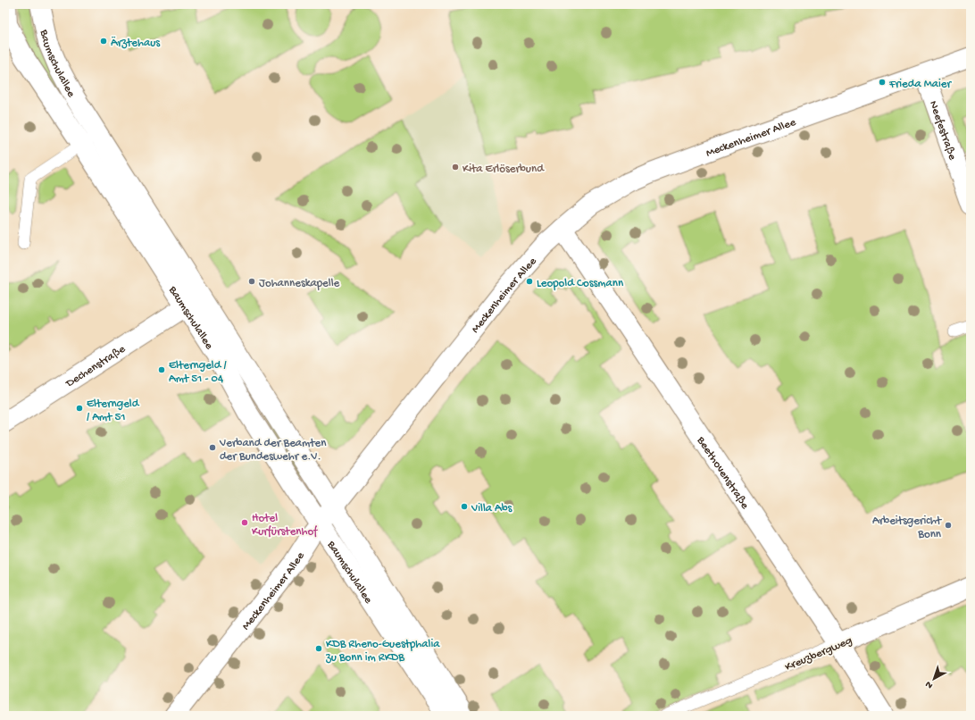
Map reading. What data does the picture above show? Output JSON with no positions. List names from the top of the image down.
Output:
{
  "streets": {
    "street": [
      "Baumschulallee",
      "Neefestraße",
      "Meckenheimer Allee",
      "Dechenstraße",
      "Beethovenstraße",
      "Kreuzbergweg"
    ]
  },
  "crossings": [
    ["Baumschulallee", "Meckenheimer Allee"],
    ["Baumschulallee", "Dechenstraße"],
    ["Neefestraße", "Meckenheimer Allee"],
    ["Meckenheimer Allee", "Beethovenstraße"],
    ["Beethovenstraße", "Kreuzbergweg"]
  ],
  "places": [
    "Ärztehaus",
    "Frieda Maier",
    "Kita Erlöserbund",
    "Johanneskapelle",
    "Leopold Cossmann",
    "Elterngeld / Amt 51 - 04",
    "Elterngeld / Amt 51",
    "Verband der Beamten der Bundeswehr e.V.",
    "Villa Abs",
    "Hotel Kurfürstenhof",
    "Arbeitsgericht Bonn",
    "KDB Rheno-Guestphalia zu Bonn im RKDB"
  ],
  "north": "bottom left"
}
